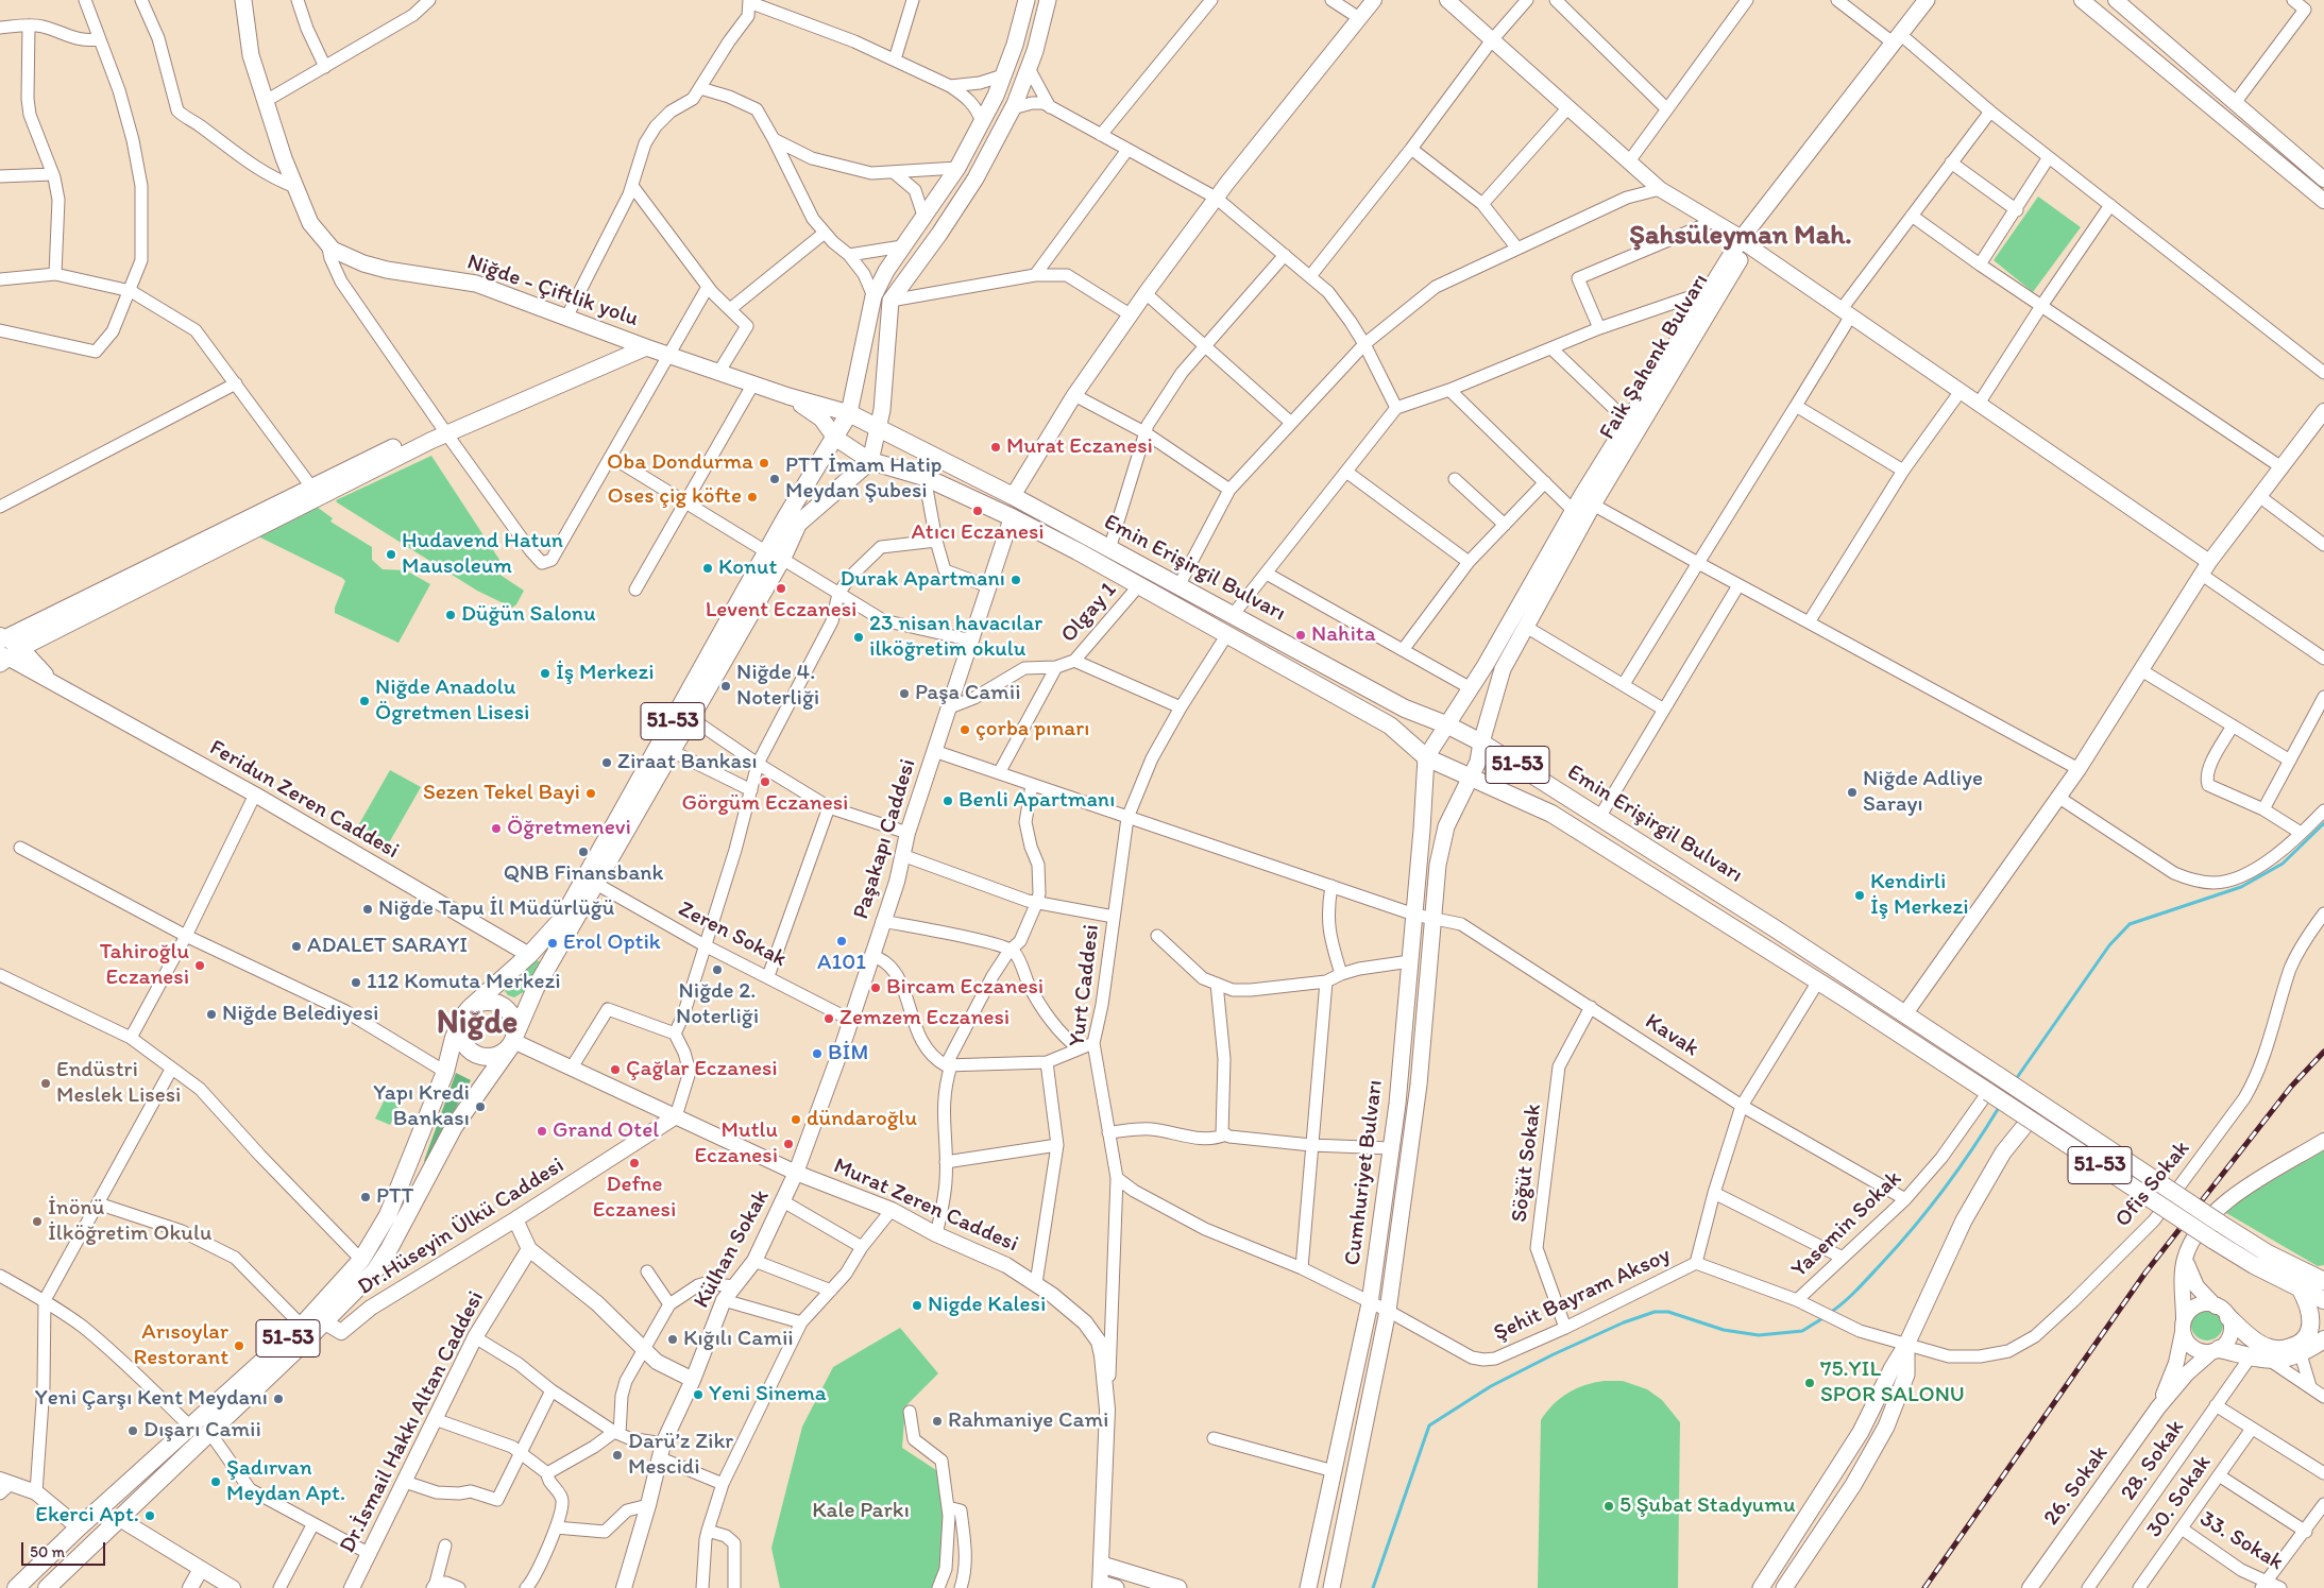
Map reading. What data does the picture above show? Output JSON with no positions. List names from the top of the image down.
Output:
{
  "streets": {
    "main road": [
      "Niğde - Çiftlik yolu",
      "Faik Şahenk Bulvarı",
      "Emin Erişirgil Bulvarı",
      "51-53",
      "Cumhuriyet Bulvarı"
    ],
    "street": [
      "Olgay 1",
      "Feridun Zeren Caddesi",
      "Paşakapı Caddesi",
      "Zeren Sokak",
      "Yurt Caddesi",
      "Kavak",
      "Söğüt Sokak",
      "Ofis Sokak",
      "Murat Zeren Caddesi",
      "Yasemin Sokak",
      "Dr.Hüseyin Ülkü Caddesi",
      "Külhan Sokak",
      "Şehit Bayram Aksoy",
      "Dr.İsmail Hakkı Altan Caddesi",
      "28. Sokak",
      "26. Sokak",
      "30. Sokak",
      "33. Sokak"
    ]
  },
  "crossings": [
    ["Faik Şahenk Bulvarı", "Emin Erişirgil Bulvarı"],
    ["Faik Şahenk Bulvarı", "Cumhuriyet Bulvarı"],
    ["Emin Erişirgil Bulvarı", "Olgay 1"],
    ["Emin Erişirgil Bulvarı", "51-53"],
    ["Emin Erişirgil Bulvarı", "Paşakapı Caddesi"],
    ["Emin Erişirgil Bulvarı", "Yurt Caddesi"],
    ["Emin Erişirgil Bulvarı", "Cumhuriyet Bulvarı"],
    ["Emin Erişirgil Bulvarı", "Yasemin Sokak"],
    ["Olgay 1", "Paşakapı Caddesi"],
    ["51-53", "Feridun Zeren Caddesi"],
    ["51-53", "Zeren Sokak"],
    ["51-53", "Murat Zeren Caddesi"],
    ["51-53", "Yasemin Sokak"],
    ["51-53", "Dr.Hüseyin Ülkü Caddesi"],
    ["Paşakapı Caddesi", "Zeren Sokak"],
    ["Paşakapı Caddesi", "Kavak"],
    ["Paşakapı Caddesi", "Murat Zeren Caddesi"],
    ["Paşakapı Caddesi", "Külhan Sokak"],
    ["Yurt Caddesi", "Kavak"],
    ["Yurt Caddesi", "Murat Zeren Caddesi"],
    ["Kavak", "Söğüt Sokak"],
    ["Kavak", "Cumhuriyet Bulvarı"],
    ["Kavak", "Yasemin Sokak"],
    ["Söğüt Sokak", "Şehit Bayram Aksoy"],
    ["Cumhuriyet Bulvarı", "Şehit Bayram Aksoy"],
    ["Ofis Sokak", "Yasemin Sokak"],
    ["Murat Zeren Caddesi", "Dr.Hüseyin Ülkü Caddesi"],
    ["Murat Zeren Caddesi", "Külhan Sokak"],
    ["Yasemin Sokak", "Şehit Bayram Aksoy"],
    ["30. Sokak", "33. Sokak"]
  ],
  "districts": ["Şahsüleyman Mah.", "Niğde"],
  "parks": ["Kale Parkı"],
  "places": [
    "Murat Eczanesi",
    "Oba Dondurma",
    "PTT İmam Hatip Meydan Şubesi",
    "Oses çig köfte",
    "Atıcı Eczanesi",
    "Hudavend Hatun Mausoleum",
    "Konut",
    "Durak Apartmanı",
    "Levent Eczanesi",
    "Düğün Salonu",
    "Nahita",
    "23 nisan havacılar ilköğretim okulu",
    "İş Merkezi",
    "Niğde 4. Noterliği",
    "Paşa Camii",
    "Niğde Anadolu Ögretmen Lisesi",
    "çorba pınarı",
    "Ziraat Bankası",
    "Görgüm Eczanesi",
    "Niğde Adliye Sarayı",
    "Sezen Tekel Bayi",
    "Benli Apartmanı",
    "Öğretmenevi",
    "QNB Finansbank",
    "Kendirli İş Merkezi",
    "Niğde Tapu İl Müdürlüğü",
    "A101",
    "Erol Optik",
    "ADALET SARAYI",
    "Tahiroğlu Eczanesi",
    "Niğde 2. Noterliği",
    "112 Komuta Merkezi",
    "Bircam Eczanesi",
    "Niğde Belediyesi",
    "Zemzem Eczanesi",
    "BİM",
    "Çağlar Eczanesi",
    "Endüstri Meslek Lisesi",
    "Yapı Kredi Bankası",
    "dündaroğlu",
    "Grand Otel",
    "Mutlu Eczanesi",
    "Defne Eczanesi",
    "PTT",
    "İnönü İlköğretim Okulu",
    "Nigde Kalesi",
    "Kığılı Camii",
    "Arısoylar Restorant",
    "75.YIL SPOR SALONU",
    "Yeni Sinema",
    "Yeni Çarşı Kent Meydanı",
    "Rahmaniye Cami",
    "Dışarı Camii",
    "Darü’z Zikr Mescidi",
    "Şadırvan Meydan Apt.",
    "5 Şubat Stadyumu",
    "Ekerci Apt."
  ],
  "scale_bar": "50 m"
}
